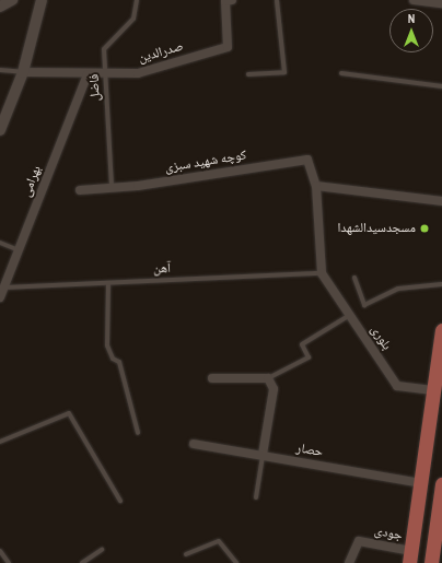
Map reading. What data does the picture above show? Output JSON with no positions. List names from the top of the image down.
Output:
{
  "streets": {
    "street": [
      "صدرالدین",
      "کوچه شهید سبزی",
      "بهرامی",
      "بلوری",
      "حصار",
      "جودی"
    ],
    "lane": ["فاضل", "آهن"]
  },
  "crossings": [
    ["صدرالدین", "فاضل"],
    ["صدرالدین", "بهرامی"],
    ["فاضل", "کوچه شهید سبزی"],
    ["کوچه شهید سبزی", "آهن"],
    ["کوچه شهید سبزی", "بلوری"],
    ["بهرامی", "آهن"],
    ["آهن", "بلوری"]
  ],
  "places": ["مسجدسیدالشهدا"],
  "north": "top"
}
